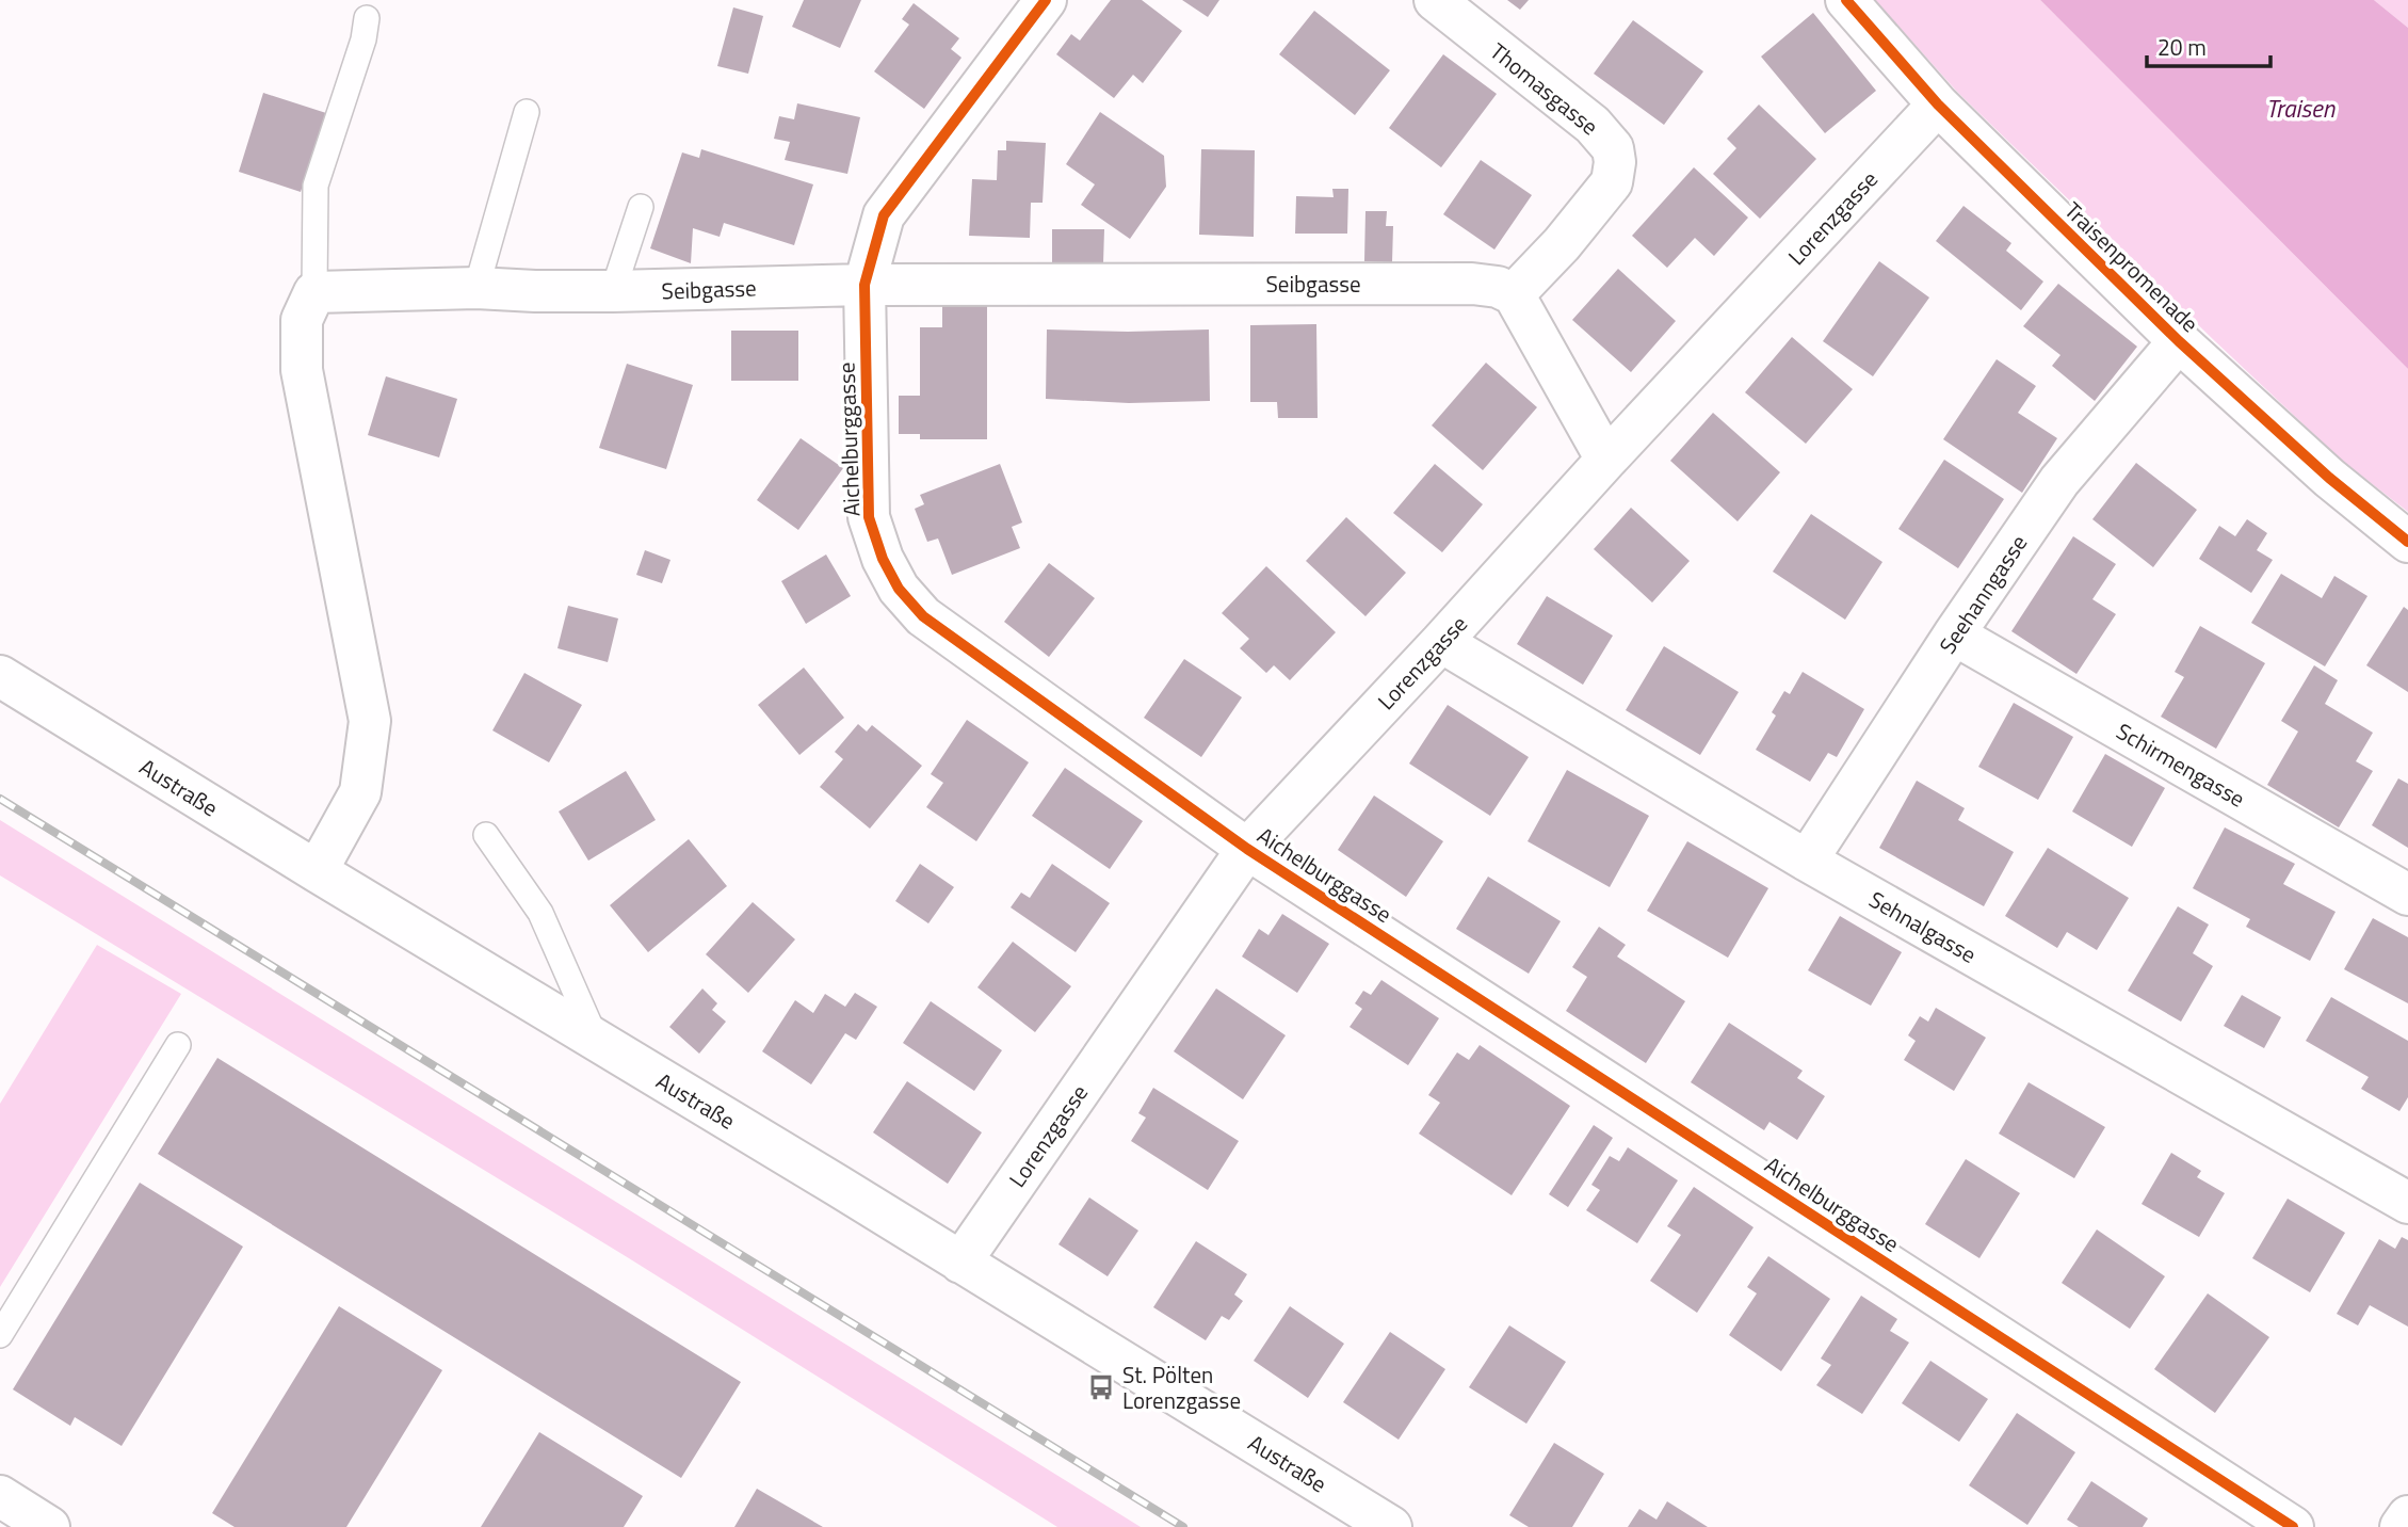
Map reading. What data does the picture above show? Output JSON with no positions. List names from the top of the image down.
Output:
{
  "streets": {
    "street": [
      "Thomasgasse",
      "Lorenzgasse",
      "Traisenpromenade",
      "Seibgasse",
      "Aichelburggasse",
      "Seehanngasse",
      "Schirmengasse",
      "Austraße",
      "Sehnalgasse"
    ]
  },
  "crossings": [
    ["Thomasgasse", "Seibgasse"],
    ["Lorenzgasse", "Traisenpromenade"],
    ["Lorenzgasse", "Aichelburggasse"],
    ["Lorenzgasse", "Austraße"],
    ["Lorenzgasse", "Sehnalgasse"],
    ["Traisenpromenade", "Seehanngasse"],
    ["Seibgasse", "Aichelburggasse"],
    ["Seehanngasse", "Schirmengasse"],
    ["Seehanngasse", "Sehnalgasse"]
  ],
  "water": ["Traisen"],
  "places": {
    "bus stop": ["St. Pölten Lorenzgasse"]
  },
  "scale_bar": "20 m"
}
